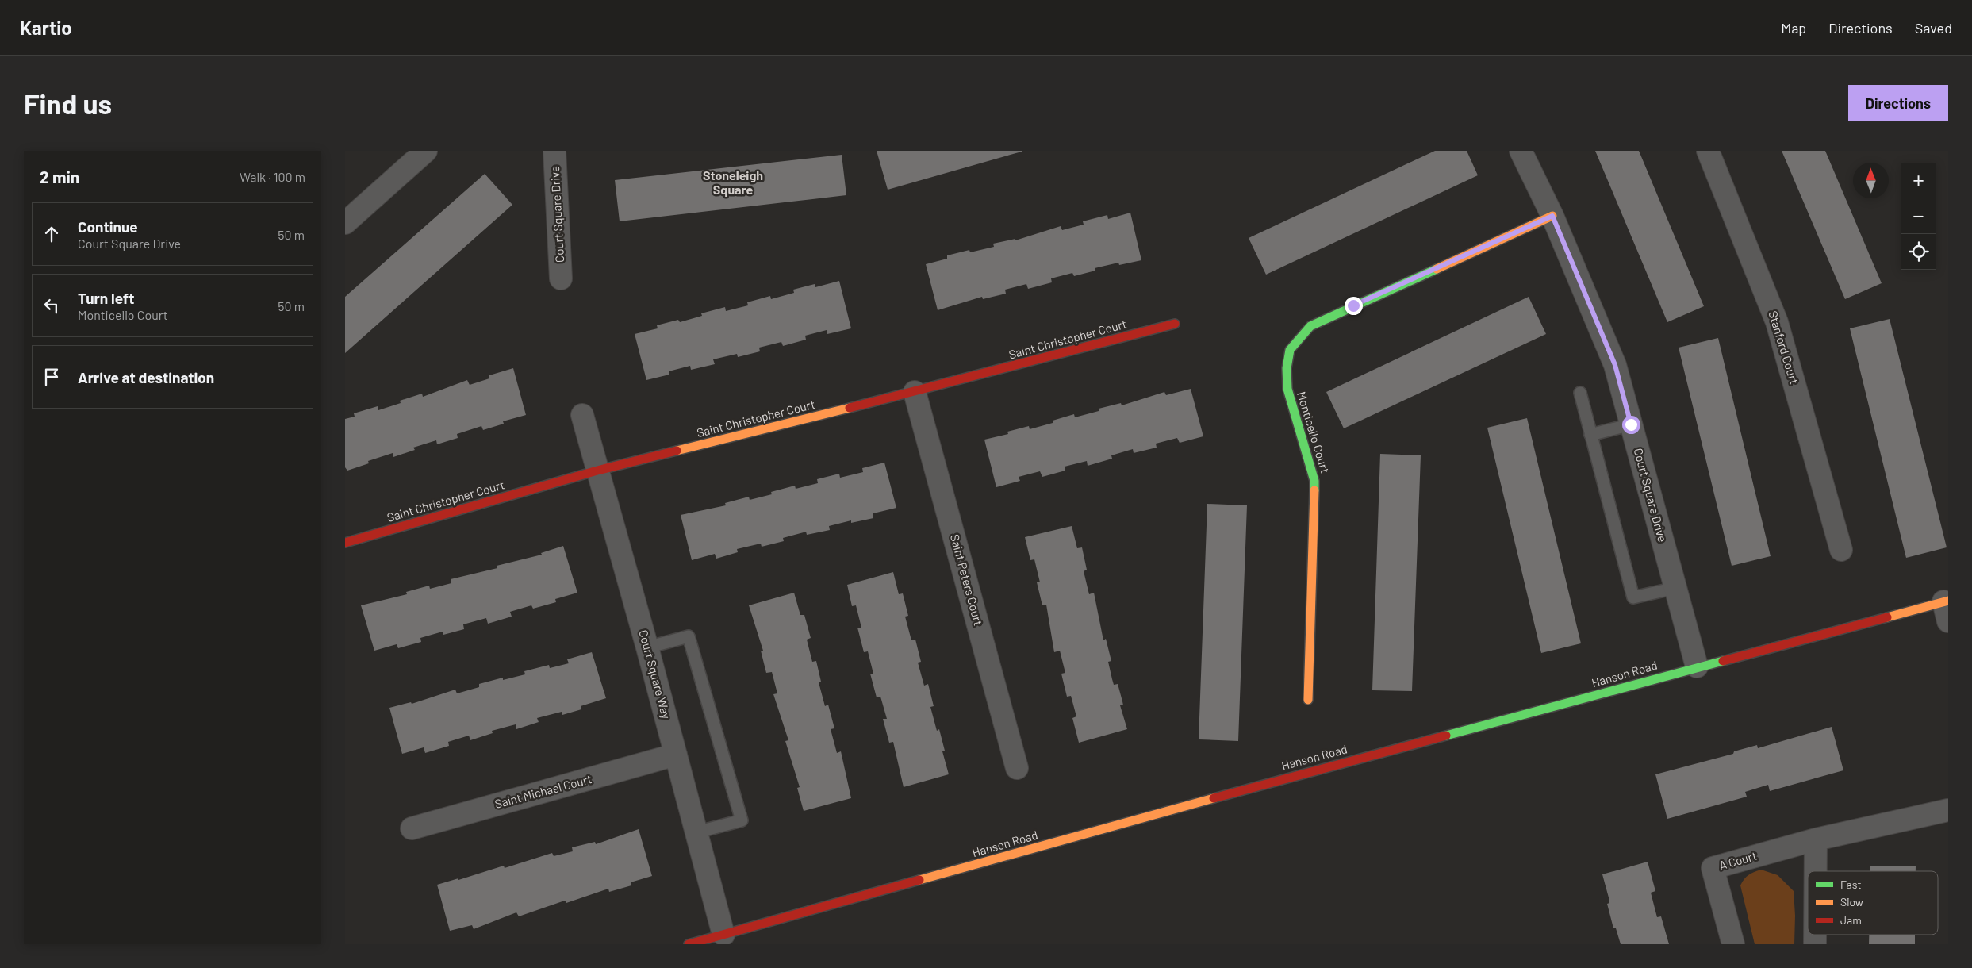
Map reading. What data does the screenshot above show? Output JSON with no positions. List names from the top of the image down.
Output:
{
  "streets": {
    "street": [
      "Court Square Drive",
      "Saint Christopher Court",
      "Stanford Court",
      "Monticello Court",
      "Saint Peters Court",
      "Court Square Way",
      "Hanson Road",
      "Saint Michael Court",
      "A Court"
    ]
  },
  "crossings": [
    ["Court Square Drive", "Monticello Court"],
    ["Court Square Drive", "Hanson Road"],
    ["Saint Christopher Court", "Saint Peters Court"],
    ["Saint Christopher Court", "Court Square Way"],
    ["Court Square Way", "Hanson Road"],
    ["Court Square Way", "Saint Michael Court"]
  ],
  "districts": ["Stoneleigh Square"],
  "legend": ["Fast", "Slow", "Jam"],
  "north": "top",
  "page": {
    "header": "Kartio",
    "nav": ["Map", "Directions", "Saved"],
    "buttons": "Directions",
    "title": "Find us",
    "heading": ["2 min", "Walk · 100 m"],
    "map_buttons": ["+", "−"],
    "list": [
      ["Continue", "Court Square Drive", "50 m"],
      ["Turn left", "Monticello Court", "50 m"],
      "Arrive at destination"
    ]
  }
}
